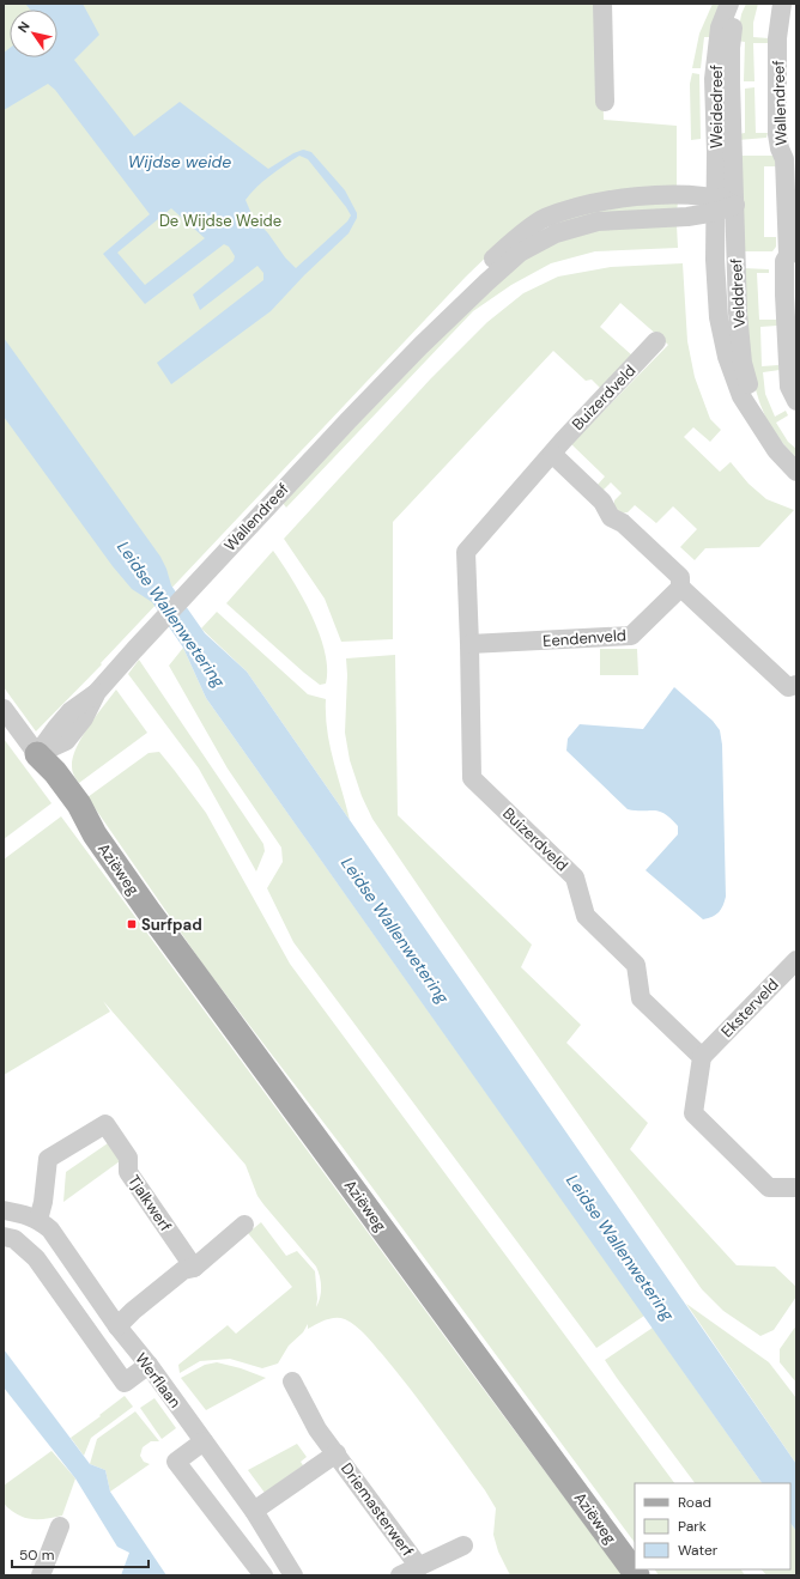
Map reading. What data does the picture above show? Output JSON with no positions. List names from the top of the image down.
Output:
{
  "streets": {
    "main road": ["Aziëweg"],
    "street": [
      "Wallendreef",
      "Weidedreef",
      "Velddreef",
      "Buizerdveld",
      "Eendenveld",
      "Eksterveld",
      "Tjalkwerf",
      "Werflaan",
      "Driemasterwerf"
    ]
  },
  "crossings": [
    ["Wallendreef", "Weidedreef"],
    ["Wallendreef", "Velddreef"],
    ["Wallendreef", "Aziëweg"],
    ["Weidedreef", "Velddreef"],
    ["Buizerdveld", "Eendenveld"],
    ["Buizerdveld", "Eksterveld"],
    ["Tjalkwerf", "Werflaan"],
    ["Werflaan", "Driemasterwerf"]
  ],
  "water": ["Wijdse weide", "Leidse Wallenwetering"],
  "parks": ["De Wijdse Weide"],
  "places": {
    "transit": ["Surfpad"]
  },
  "legend": ["Road", "Park", "Water"],
  "scale_bar": "50 m",
  "north": "top left"
}
